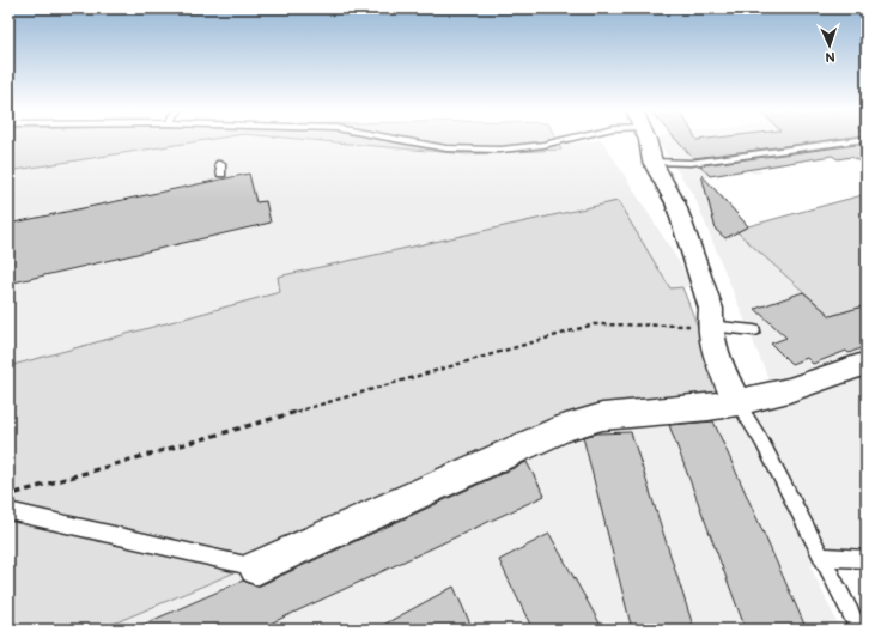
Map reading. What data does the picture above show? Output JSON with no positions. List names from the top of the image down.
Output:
{
  "north": "bottom"
}
